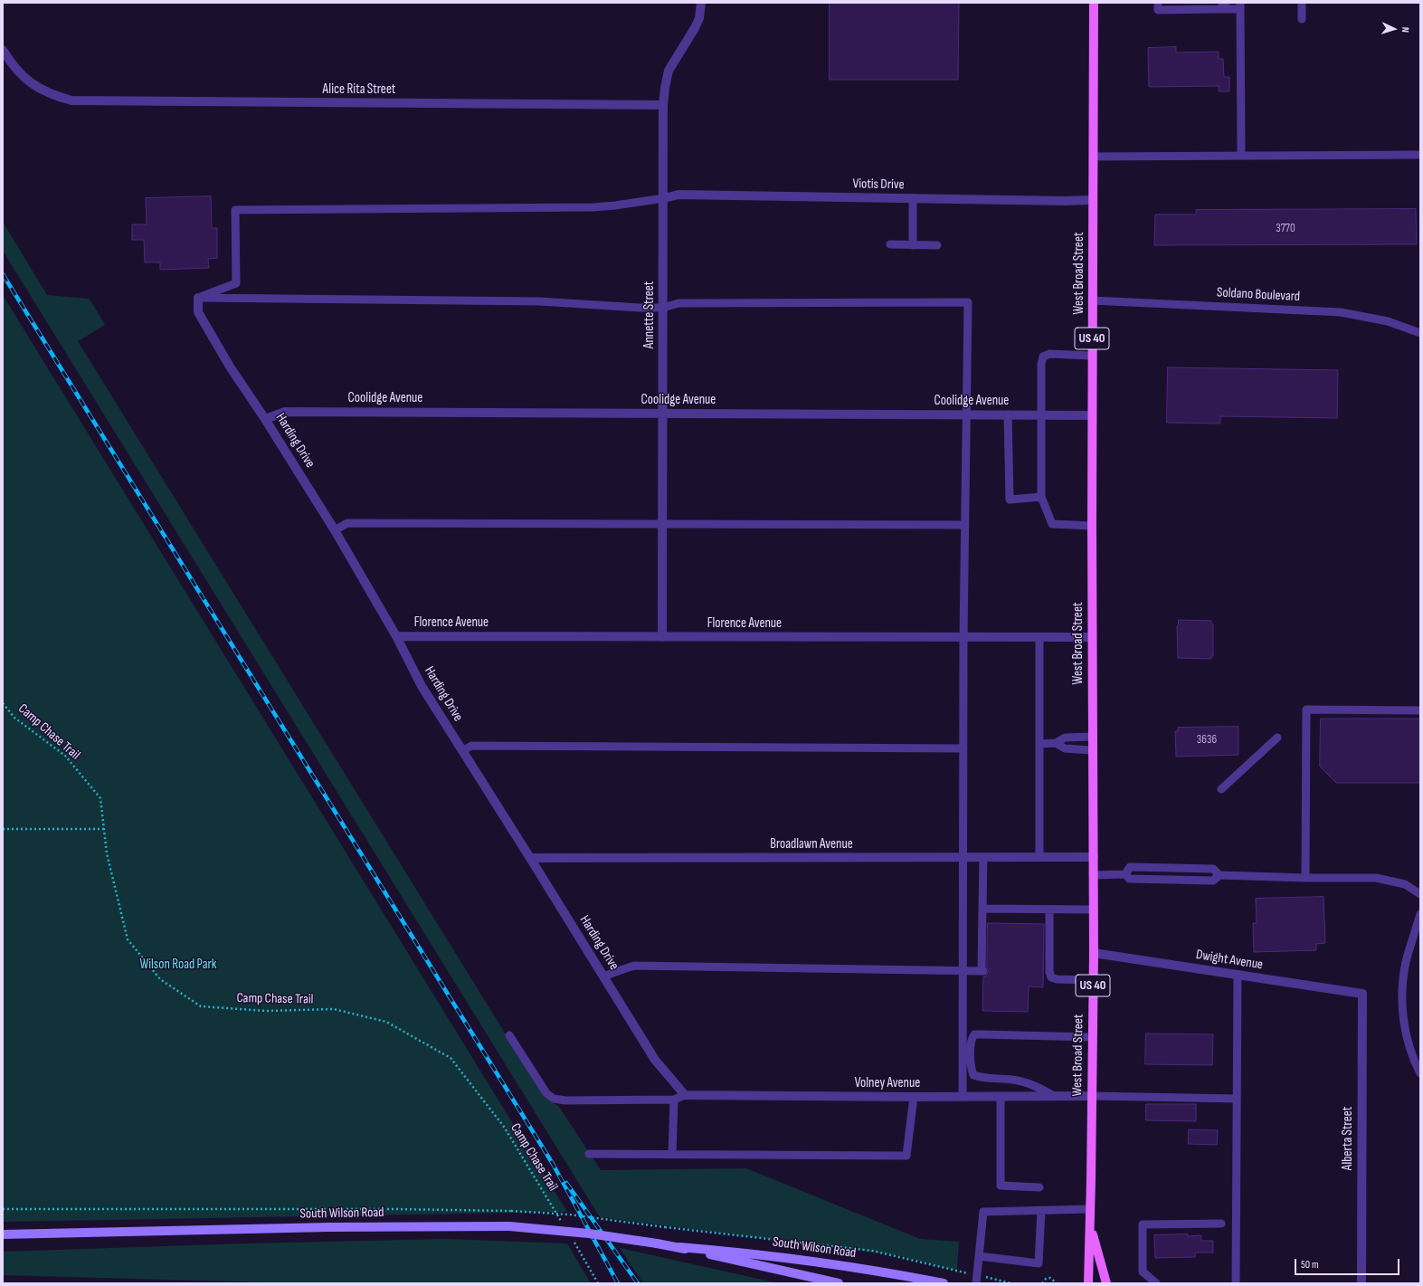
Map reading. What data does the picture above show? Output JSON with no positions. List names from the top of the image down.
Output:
{
  "streets": {
    "main road": ["West Broad Street", "US 40", "South Wilson Road"],
    "street": [
      "Alice Rita Street",
      "Viotis Drive",
      "Annette Street",
      "Coolidge Avenue",
      "Harding Drive",
      "Florence Avenue",
      "Broadlawn Avenue",
      "Dwight Avenue",
      "Volney Avenue",
      "Alberta Street"
    ],
    "lane": ["Soldano Boulevard"],
    "path": ["Camp Chase Trail"]
  },
  "crossings": [
    ["Alice Rita Street", "Annette Street"],
    ["Viotis Drive", "West Broad Street"],
    ["Viotis Drive", "Annette Street"],
    ["West Broad Street", "Soldano Boulevard"],
    ["West Broad Street", "Coolidge Avenue"],
    ["West Broad Street", "Florence Avenue"],
    ["West Broad Street", "Broadlawn Avenue"],
    ["West Broad Street", "Dwight Avenue"],
    ["West Broad Street", "Volney Avenue"],
    ["Annette Street", "Coolidge Avenue"],
    ["Annette Street", "Florence Avenue"],
    ["Coolidge Avenue", "Harding Drive"],
    ["Harding Drive", "Florence Avenue"],
    ["Harding Drive", "Broadlawn Avenue"],
    ["Harding Drive", "Volney Avenue"],
    ["Dwight Avenue", "Alberta Street"]
  ],
  "parks": ["Wilson Road Park"],
  "house_numbers": ["3770", "3636"],
  "scale_bar": "50 m",
  "north": "right"
}
